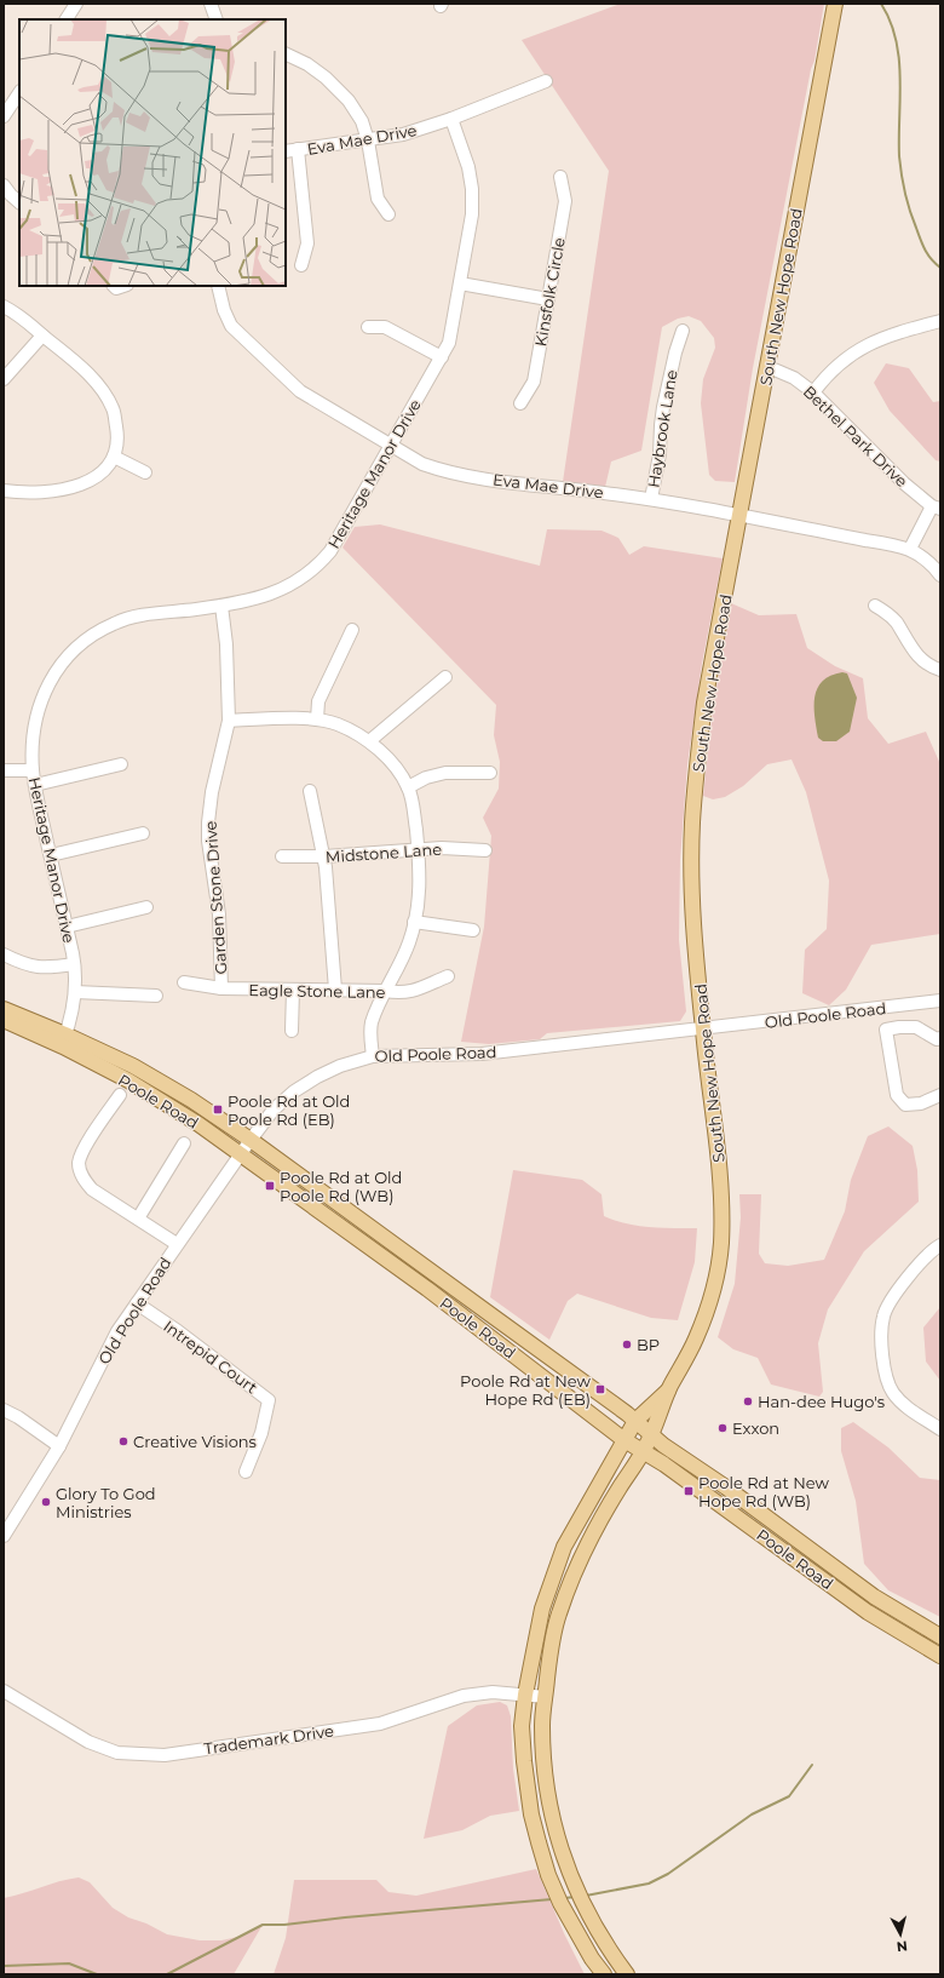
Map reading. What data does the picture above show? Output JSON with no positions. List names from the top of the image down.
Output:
{
  "streets": {
    "main road": ["South New Hope Road", "Poole Road"],
    "street": [
      "Eva Mae Drive",
      "Kinsfolk Circle",
      "Haybrook Lane",
      "Bethel Park Drive",
      "Heritage Manor Drive",
      "Midstone Lane",
      "Garden Stone Drive",
      "Eagle Stone Lane",
      "Old Poole Road",
      "Intrepid Court",
      "Trademark Drive"
    ]
  },
  "crossings": [
    ["Eva Mae Drive", "South New Hope Road"],
    ["Eva Mae Drive", "Haybrook Lane"],
    ["Eva Mae Drive", "Heritage Manor Drive"],
    ["South New Hope Road", "Bethel Park Drive"],
    ["South New Hope Road", "Old Poole Road"],
    ["South New Hope Road", "Poole Road"],
    ["South New Hope Road", "Trademark Drive"],
    ["Heritage Manor Drive", "Garden Stone Drive"],
    ["Heritage Manor Drive", "Poole Road"],
    ["Garden Stone Drive", "Eagle Stone Lane"],
    ["Old Poole Road", "Poole Road"],
    ["Old Poole Road", "Intrepid Court"]
  ],
  "places": {
    "transit": [
      "Poole Rd at Old Poole Rd (EB)",
      "Poole Rd at Old Poole Rd (WB)",
      "Poole Rd at New Hope Rd (EB)",
      "Poole Rd at New Hope Rd (WB)"
    ],
    "other": [
      "BP",
      "Han-dee Hugo's",
      "Exxon",
      "Creative Visions",
      "Glory To God Ministries"
    ]
  },
  "north": "bottom"
}
